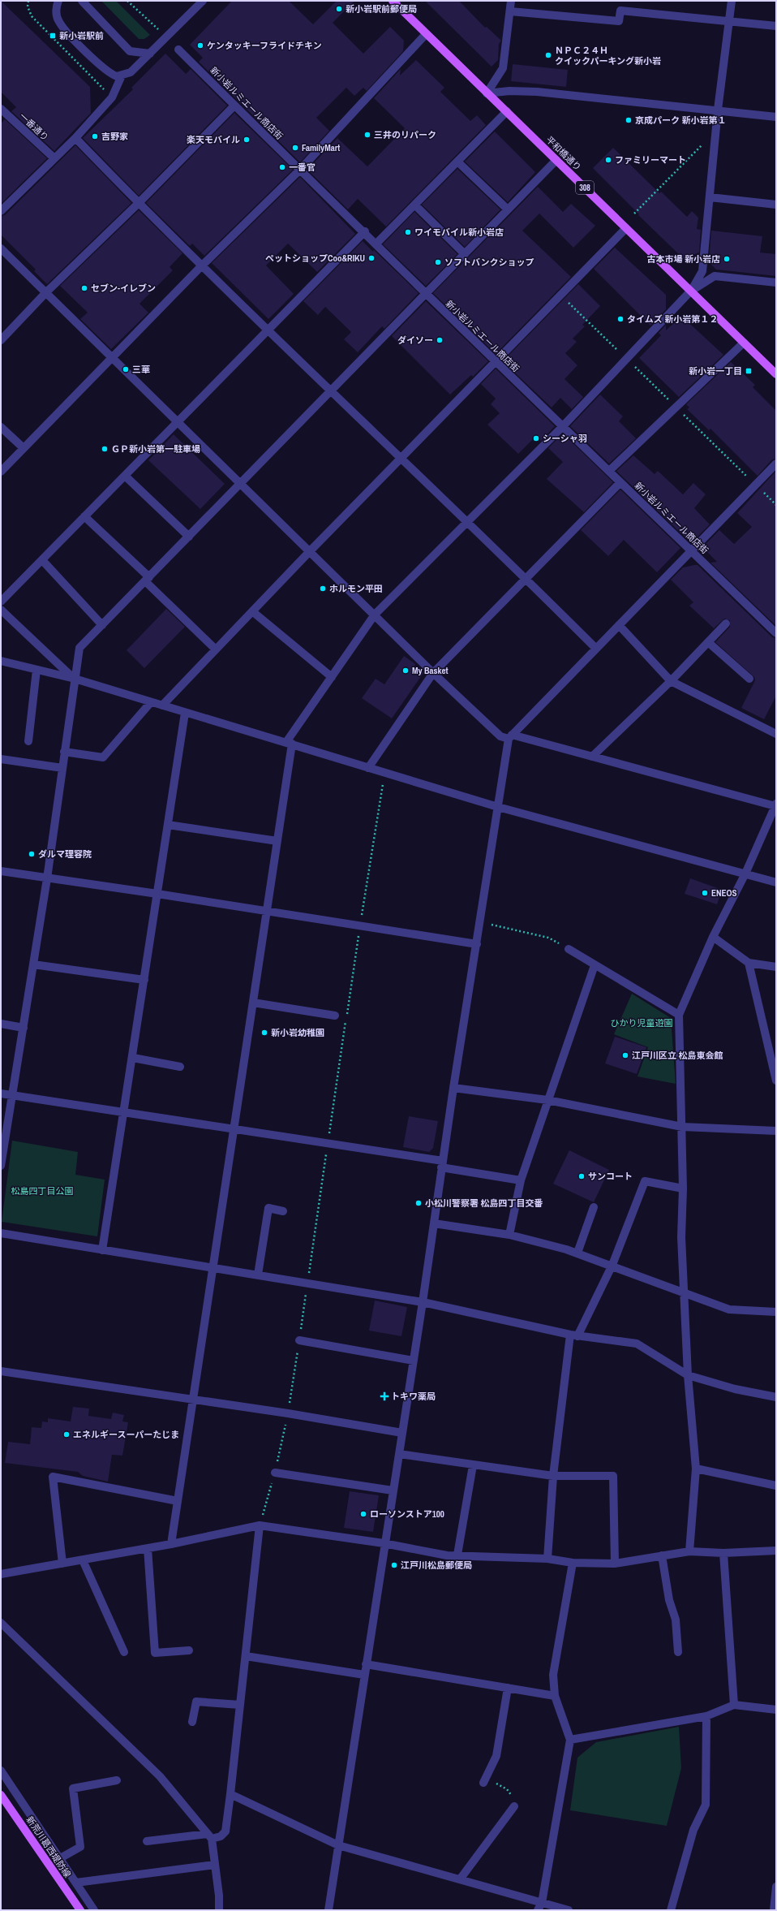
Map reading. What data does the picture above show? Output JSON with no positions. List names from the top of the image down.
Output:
{
  "streets": {
    "main road": ["平和橋通り", "308", "新荒川葛西堤防線"],
    "street": ["新小岩ルミエール商店街", "一番通り"]
  },
  "parks": ["ひかり児童遊園", "松島四丁目公園"],
  "places": {
    "other": [
      "新小岩駅前郵便局",
      "ケンタッキーフライドチキン",
      "ＮＰＣ２４Ｈ クイックパーキング新小岩",
      "京成パーク 新小岩第１",
      "三井のリパーク",
      "吉野家",
      "楽天モバイル",
      "FamilyMart",
      "ファミリーマート",
      "一番官",
      "ワイモバイル新小岩店",
      "ペットショップCoo&RIKU",
      "古本市場 新小岩店",
      "ソフトバンクショップ",
      "セブン-イレブン",
      "タイムズ 新小岩第１２",
      "ダイソー",
      "三華",
      "シーシャ羽",
      "ＧＰ新小岩第一駐車場",
      "ホルモン平田",
      "My Basket",
      "ダルマ理容院",
      "ENEOS",
      "新小岩幼稚園",
      "江戸川区立 松島東会館",
      "サンコート",
      "小松川警察署 松島四丁目交番",
      "エネルギースーパーたじま",
      "ローソンストア100",
      "江戸川松島郵便局"
    ],
    "transit": ["新小岩駅前", "新小岩一丁目"],
    "health": ["トキワ薬局"]
  }
}
